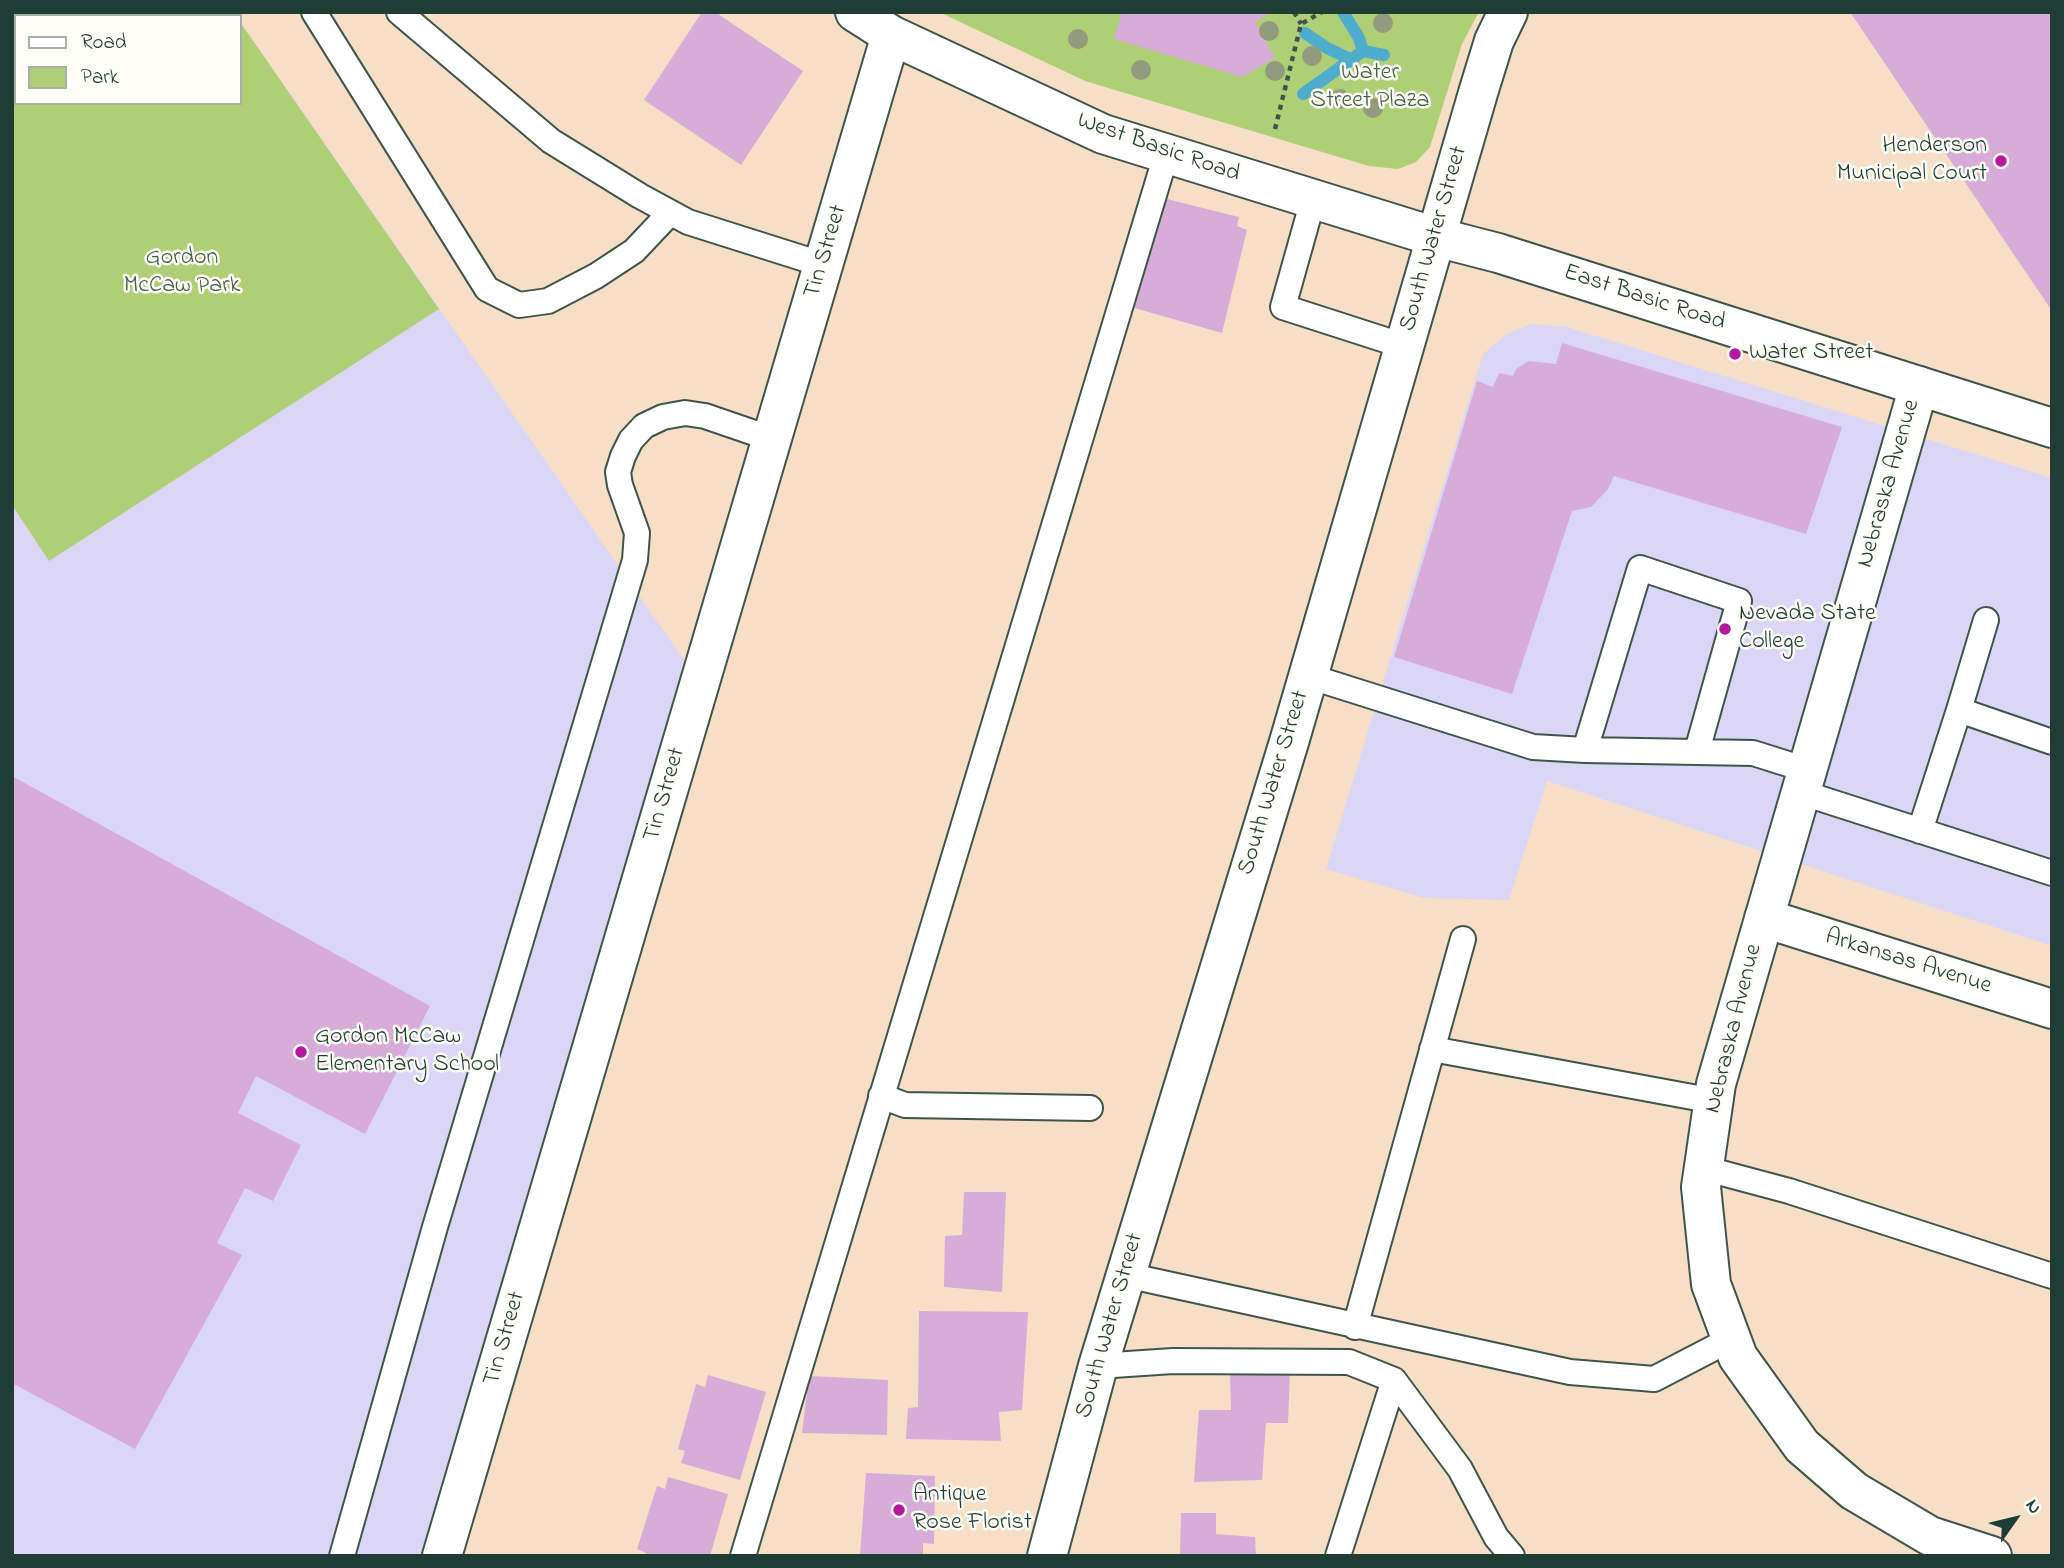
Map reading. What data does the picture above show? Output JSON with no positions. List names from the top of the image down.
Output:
{
  "streets": {
    "street": [
      "West Basic Road",
      "South Water Street",
      "Tin Street",
      "East Basic Road",
      "Nebraska Avenue",
      "Arkansas Avenue"
    ]
  },
  "crossings": [
    ["West Basic Road", "South Water Street"],
    ["West Basic Road", "Tin Street"],
    ["West Basic Road", "East Basic Road"],
    ["South Water Street", "East Basic Road"],
    ["East Basic Road", "Nebraska Avenue"],
    ["Nebraska Avenue", "Arkansas Avenue"]
  ],
  "parks": ["Water Street Plaza", "Gordon McCaw Park"],
  "places": [
    "Henderson Municipal Court",
    "Water Street",
    "Nevada State College",
    "Gordon McCaw Elementary School",
    "Antique Rose Florist"
  ],
  "legend": ["Road", "Park"],
  "north": "top right"
}
